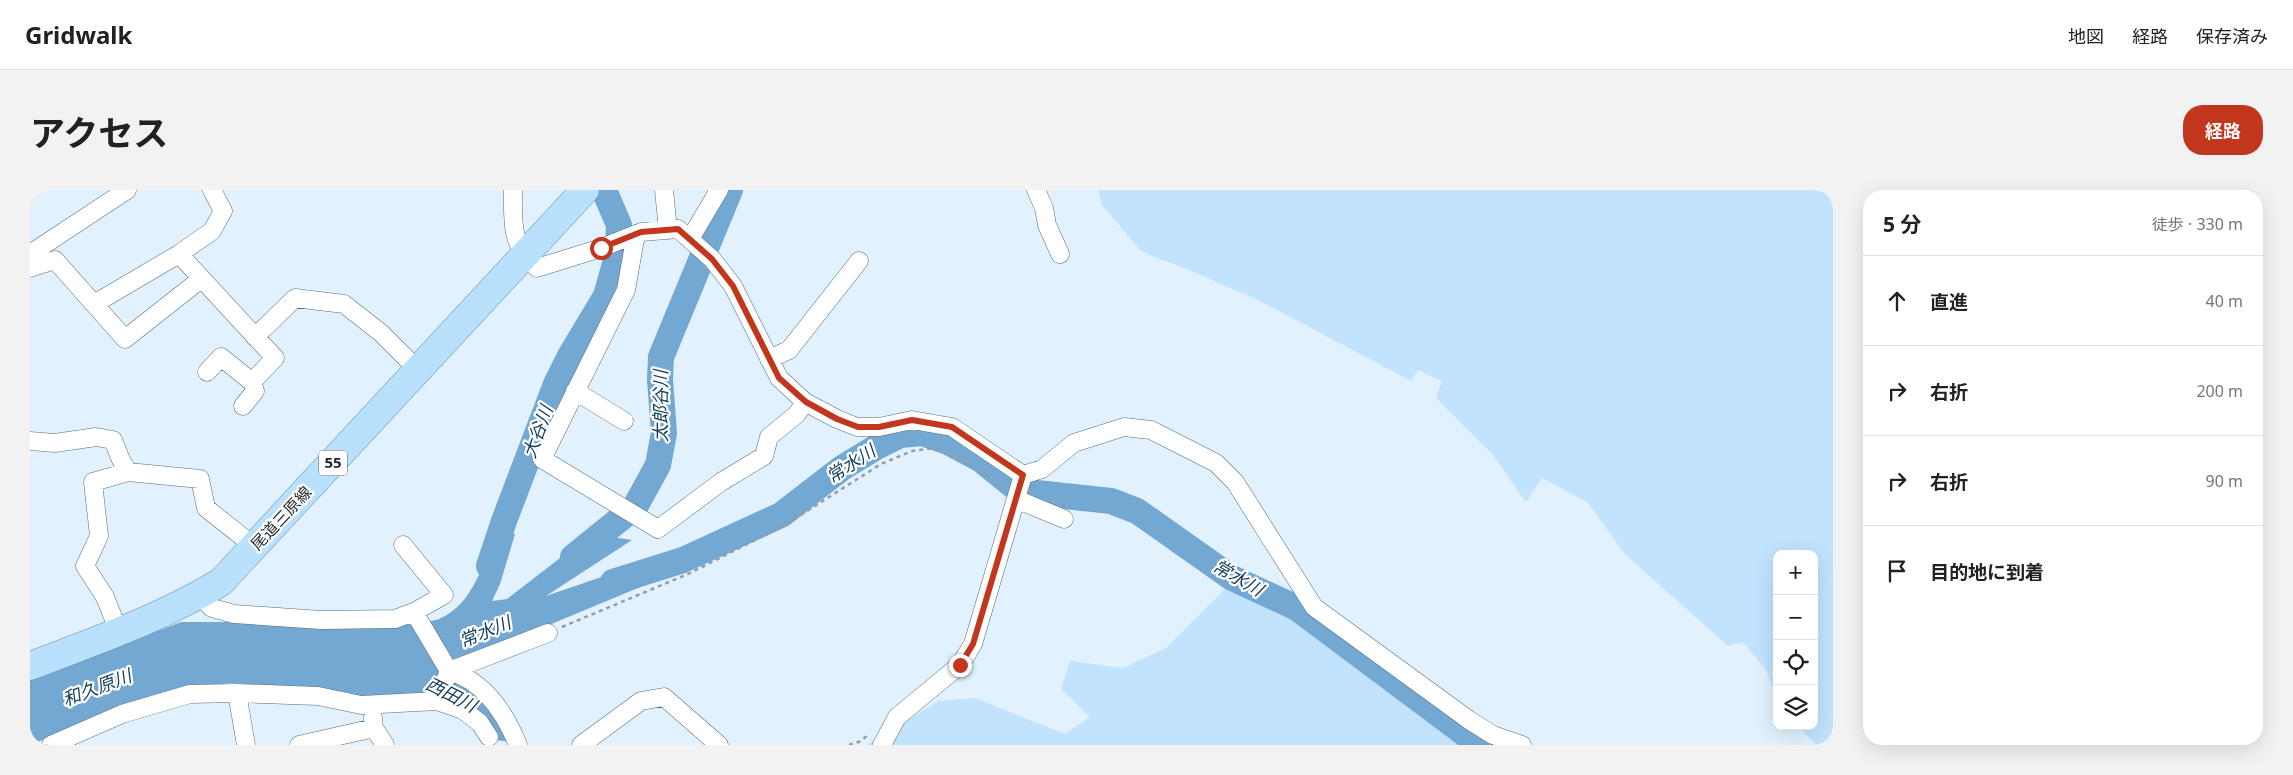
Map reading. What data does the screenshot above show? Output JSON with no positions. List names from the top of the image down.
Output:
{
  "streets": {
    "main road": ["55", "尾道三原線"]
  },
  "water": [
    "太郎谷川",
    "大谷川",
    "常水川",
    "和久原川",
    "西田川"
  ],
  "page": {
    "header": "Gridwalk",
    "nav": ["地図", "経路", "保存済み"],
    "title": "アクセス",
    "buttons": "経路",
    "heading": ["5 分", "徒歩 · 330 m"],
    "list": [
      ["直進", "40 m"],
      ["右折", "200 m"],
      ["右折", "90 m"],
      "目的地に到着"
    ],
    "map_buttons": ["+", "−"]
  }
}
